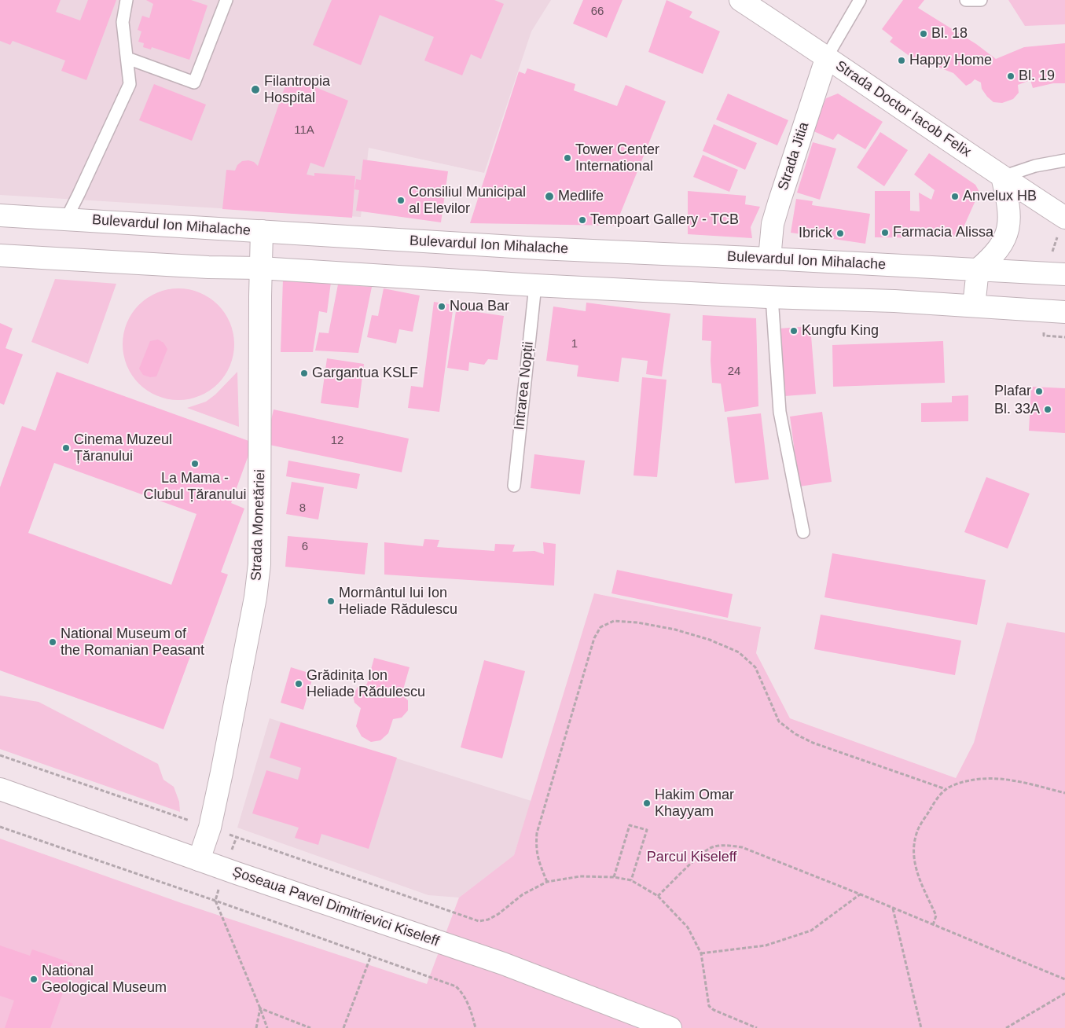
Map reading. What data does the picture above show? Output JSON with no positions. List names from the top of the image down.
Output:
{
  "streets": {
    "main road": [
      "Strada Doctor Iacob Felix",
      "Strada Jitia",
      "Bulevardul Ion Mihalache",
      "Strada Monetăriei",
      "Șoseaua Pavel Dimitrievici Kiseleff"
    ],
    "lane": ["Intrarea Nopții"]
  },
  "crossings": [
    ["Strada Doctor Iacob Felix", "Strada Jitia"],
    ["Strada Jitia", "Bulevardul Ion Mihalache"],
    ["Bulevardul Ion Mihalache", "Strada Monetăriei"],
    ["Strada Monetăriei", "Șoseaua Pavel Dimitrievici Kiseleff"]
  ],
  "parks": ["Parcul Kiseleff"],
  "places": [
    "Bl. 18",
    "Happy Home",
    "Bl. 19",
    "Filantropia Hospital",
    "Tower Center International",
    "Medlife",
    "Anvelux HB",
    "Consiliul Municipal al Elevilor",
    "Tempoart Gallery - TCB",
    "Farmacia Alissa",
    "Ibrick",
    "Noua Bar",
    "Kungfu King",
    "Gargantua KSLF",
    "Plafar",
    "Bl. 33A",
    "Cinema Muzeul Țăranului",
    "La Mama - Clubul Țăranului",
    "Mormântul lui Ion Heliade Rădulescu",
    "National Museum of the Romanian Peasant",
    "Grădinița Ion Heliade Rădulescu",
    "Hakim Omar Khayyam",
    "National Geological Museum"
  ],
  "house_numbers": [
    "66",
    "11A",
    "1",
    "24",
    "12",
    "8",
    "6"
  ]
}
